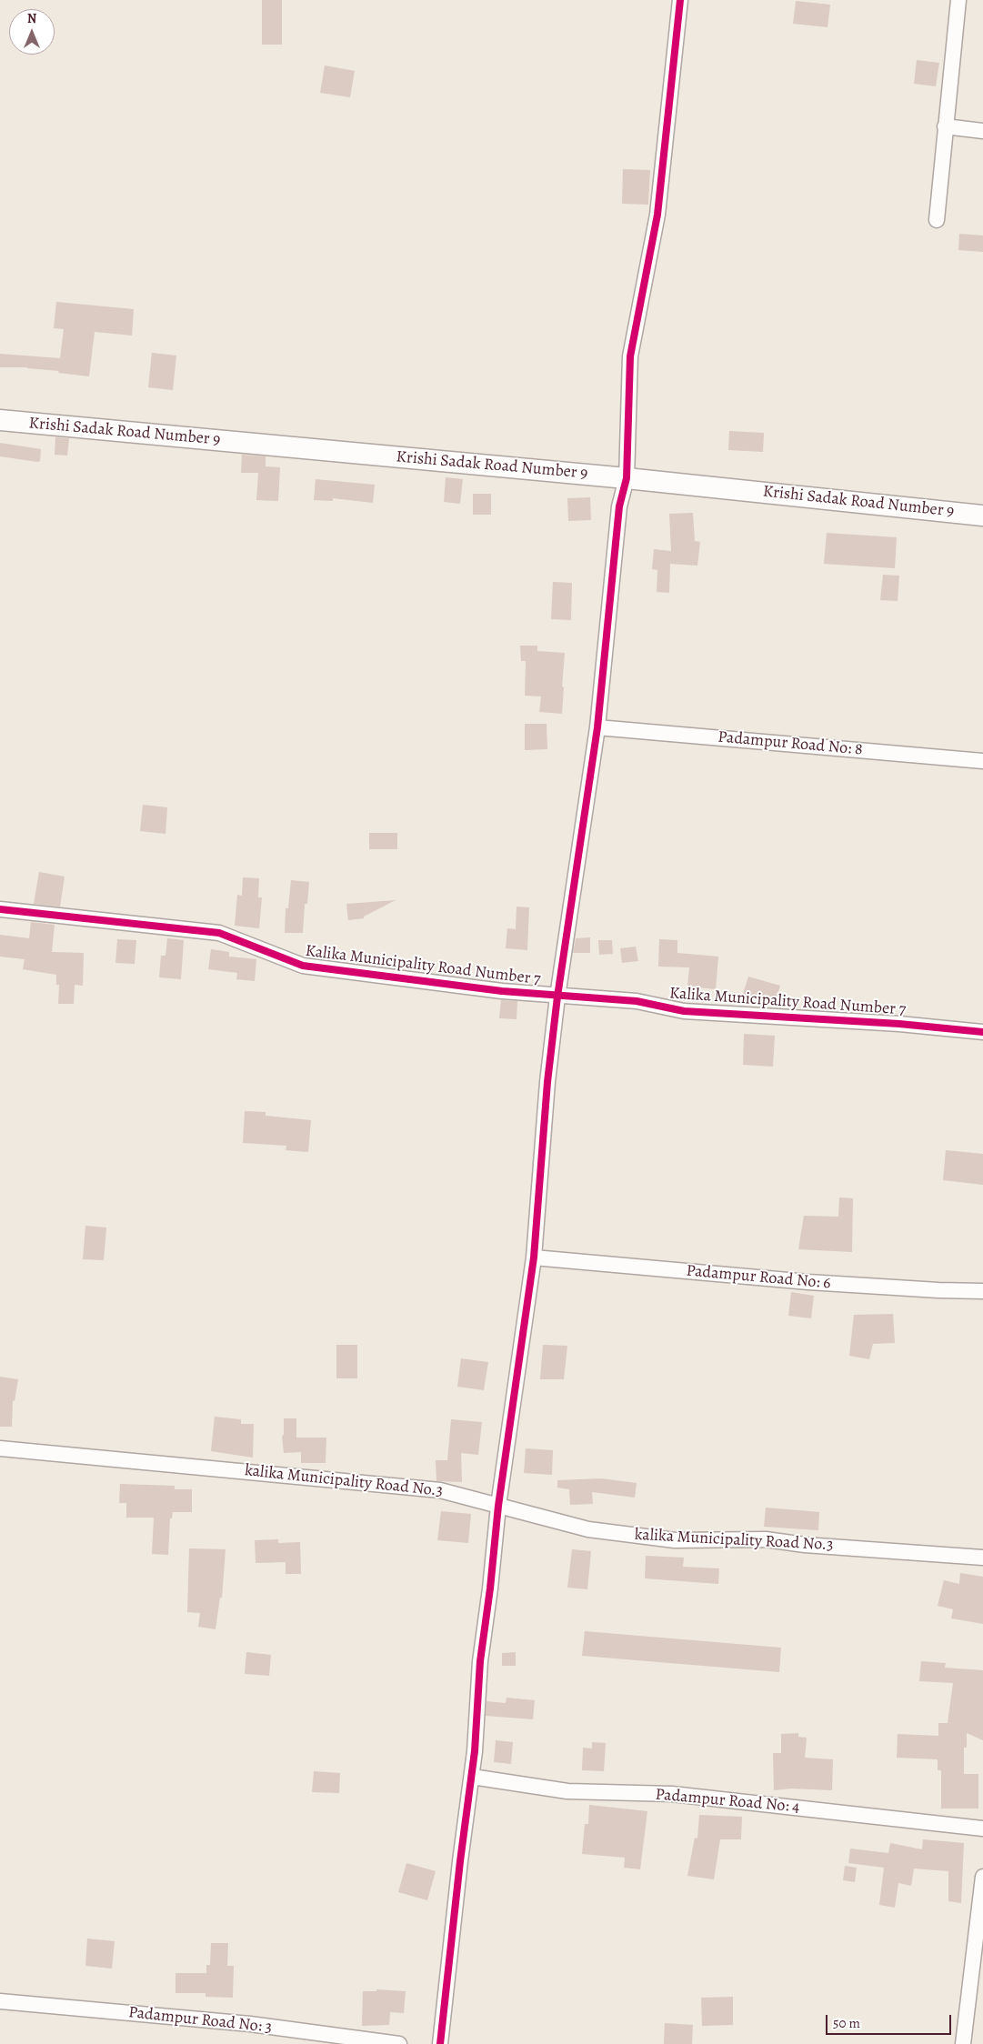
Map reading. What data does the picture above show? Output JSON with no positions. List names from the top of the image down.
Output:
{
  "streets": {
    "street": [
      "Krishi Sadak Road Number 9",
      "Padampur Road No: 8",
      "Kalika Municipality Road Number 7",
      "Padampur Road No: 6",
      "kalika Municipality Road No.3",
      "Padampur Road No: 4",
      "Padampur Road No: 3"
    ]
  },
  "scale_bar": "50 m",
  "north": "top"
}
